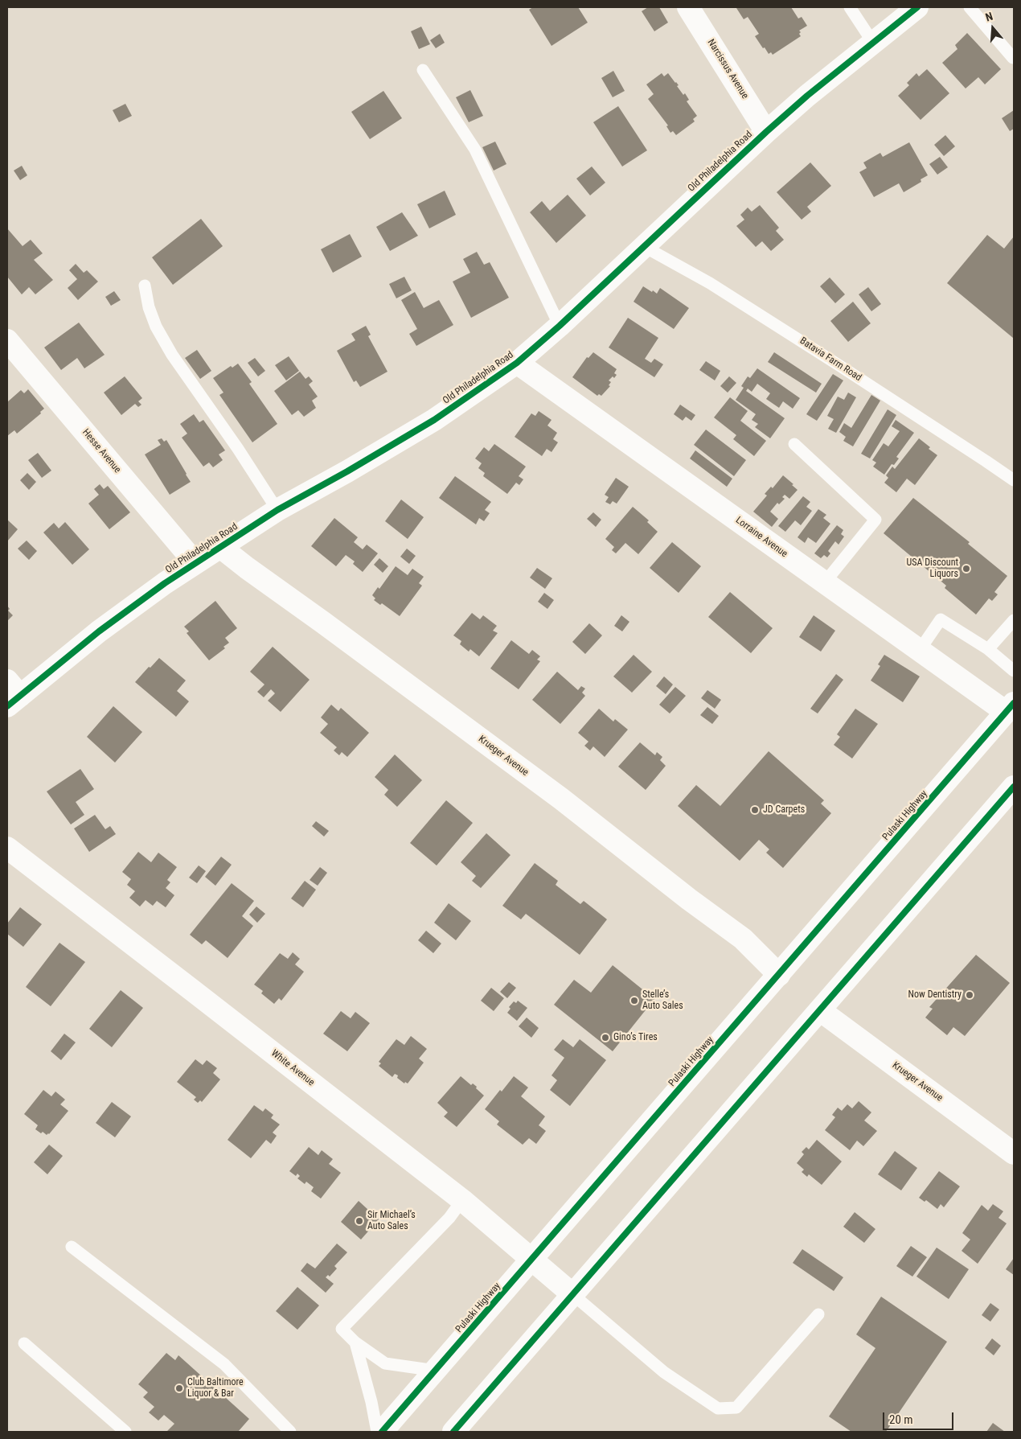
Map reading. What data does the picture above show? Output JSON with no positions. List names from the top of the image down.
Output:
{
  "streets": {
    "main road": [
      "Narcissus Avenue",
      "Old Philadelphia Road",
      "Hesse Avenue",
      "Lorraine Avenue",
      "Krueger Avenue",
      "Pulaski Highway",
      "White Avenue"
    ],
    "lane": ["Batavia Farm Road"]
  },
  "crossings": [
    ["Narcissus Avenue", "Old Philadelphia Road"],
    ["Old Philadelphia Road", "Batavia Farm Road"],
    ["Old Philadelphia Road", "Hesse Avenue"],
    ["Old Philadelphia Road", "Lorraine Avenue"],
    ["Old Philadelphia Road", "Krueger Avenue"],
    ["Lorraine Avenue", "Pulaski Highway"],
    ["Krueger Avenue", "Pulaski Highway"],
    ["Pulaski Highway", "White Avenue"]
  ],
  "places": [
    "USA Discount Liquors",
    "JD Carpets",
    "Now Dentistry",
    "Stelle’s Auto Sales",
    "Gino’s Tires",
    "Sir Michael’s Auto Sales",
    "Club Baltimore Liquor & Bar"
  ],
  "scale_bar": "20 m",
  "north": "top"
}
